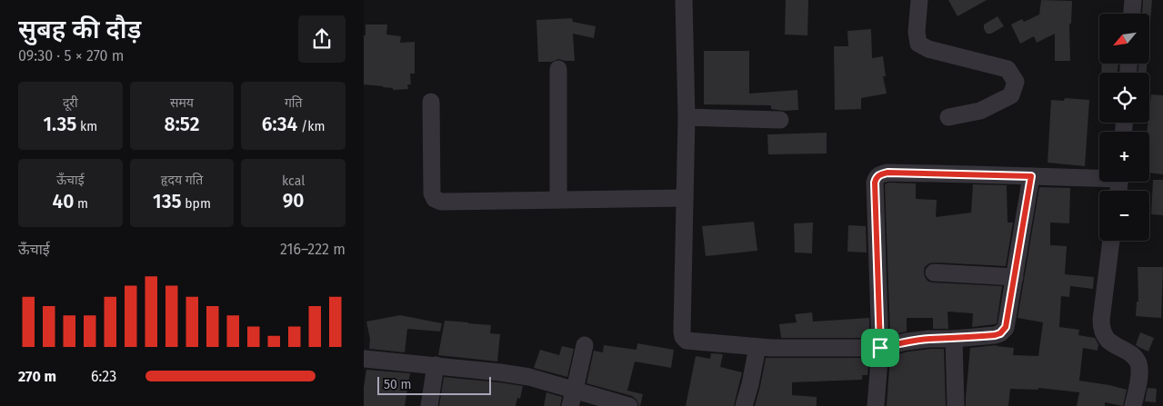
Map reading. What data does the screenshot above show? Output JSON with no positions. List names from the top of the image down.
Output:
{
  "scale_bar": "50 m",
  "north": "bottom left",
  "page": {
    "heading": ["सुबह की दौड़", "09:30 · 5 × 270 m"],
    "map_buttons": ["+", "−"],
    "stats": [
      ["दूरी", "1.35 km"],
      ["समय", "8:52"],
      ["गति", "6:34 /km"],
      ["ऊँचाई", "40 m"],
      ["हृदय गति", "135 bpm"],
      ["kcal", "90"]
    ],
    "chart": ["ऊँचाई", "216–222 m"],
    "list": [
      {
        "name": "270 m",
        "note": "6:23"
      }
    ],
    "scale": "50 m"
  }
}
